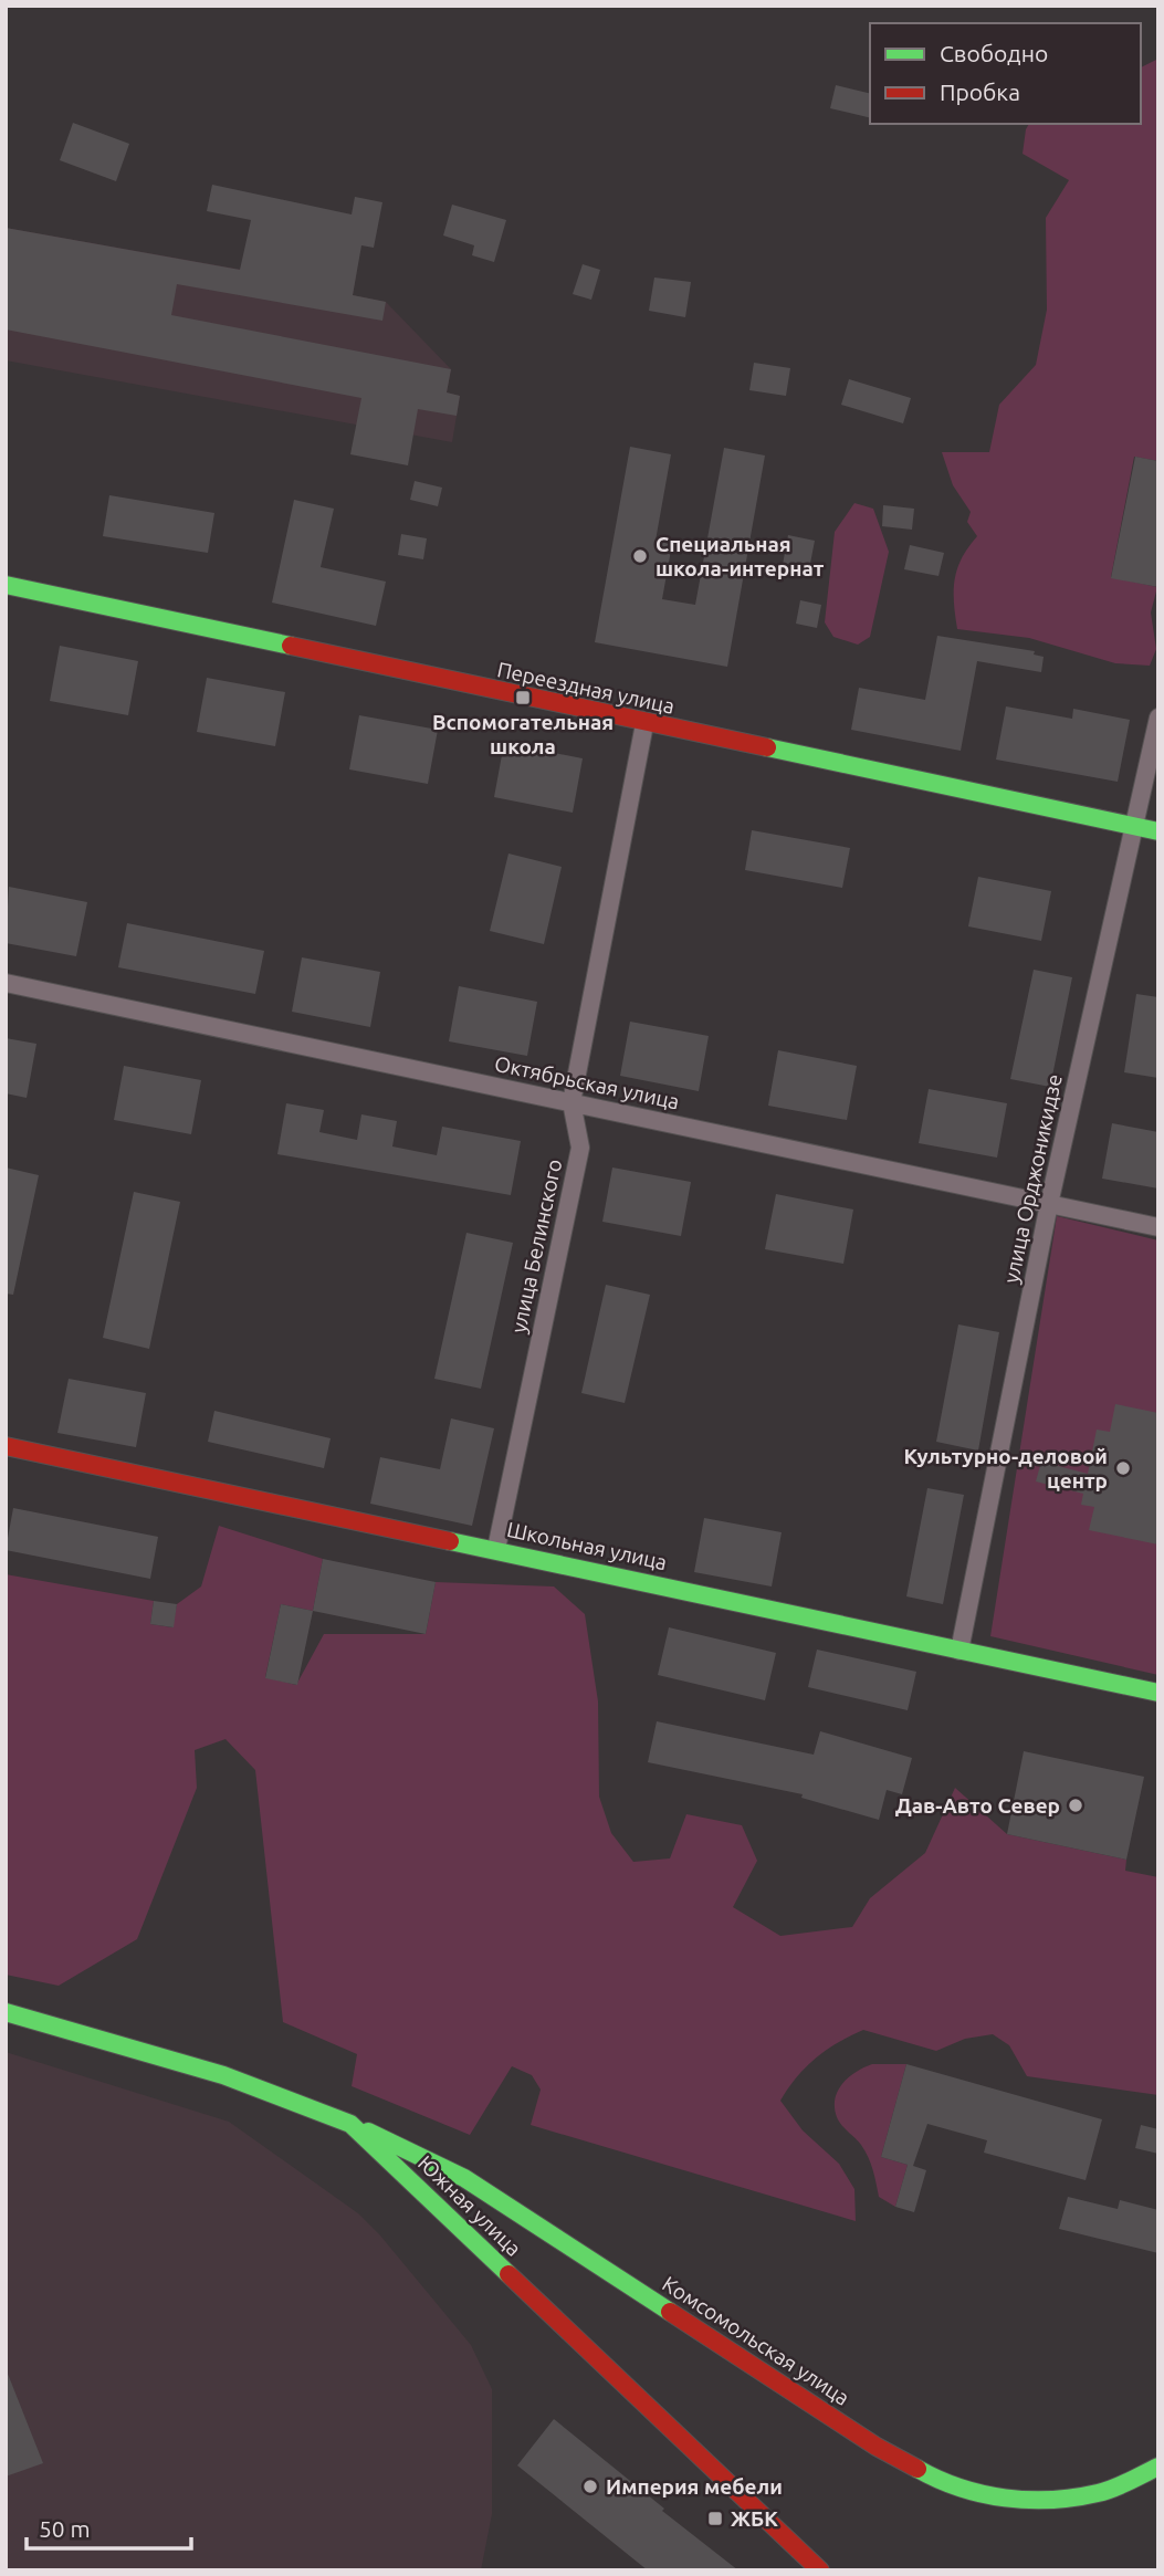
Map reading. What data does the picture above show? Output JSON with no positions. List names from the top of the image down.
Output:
{
  "streets": {
    "street": [
      "Переездная улица",
      "Октябрьская улица",
      "улица Орджоникидзе",
      "улица Белинского",
      "Школьная улица",
      "Южная улица",
      "Комсомольская улица"
    ]
  },
  "crossings": [
    ["Переездная улица", "улица Орджоникидзе"],
    ["Переездная улица", "улица Белинского"],
    ["Октябрьская улица", "улица Орджоникидзе"],
    ["Октябрьская улица", "улица Белинского"],
    ["улица Орджоникидзе", "Школьная улица"],
    ["улица Белинского", "Школьная улица"],
    ["Южная улица", "Комсомольская улица"]
  ],
  "places": {
    "other": [
      "Специальная школа-интернат",
      "Культурно-деловой центр",
      "Дав-Авто Север",
      "Империя мебели"
    ],
    "transit": ["Вспомогательная школа", "ЖБК"]
  },
  "legend": ["Свободно", "Пробка"],
  "scale_bar": "50 m"
}
